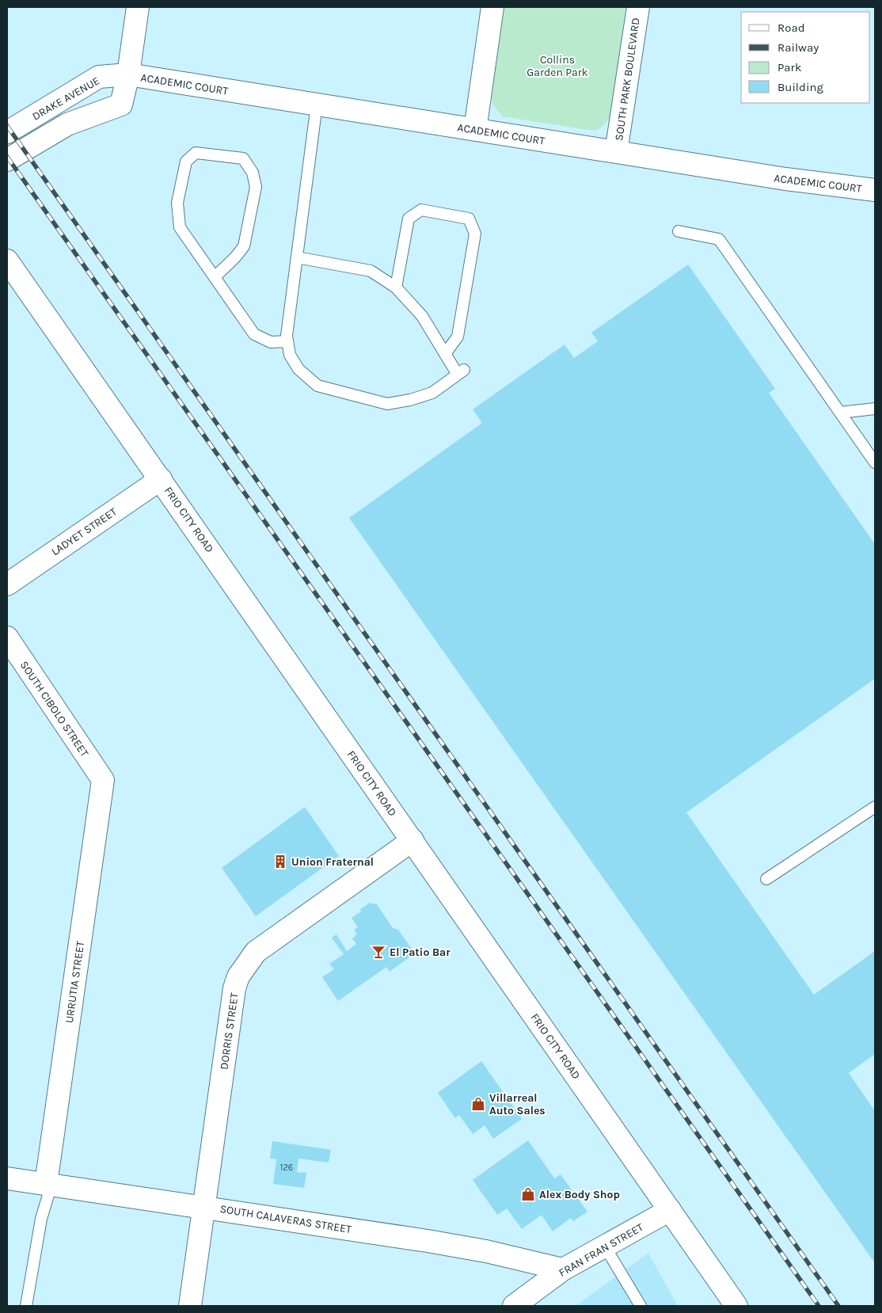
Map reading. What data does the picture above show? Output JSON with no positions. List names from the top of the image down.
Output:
{
  "streets": {
    "street": [
      "SOUTH PARK BOULEVARD",
      "ACADEMIC COURT",
      "DRAKE AVENUE",
      "FRIO CITY ROAD",
      "LADYET STREET",
      "SOUTH CIBOLO STREET",
      "URRUTIA STREET",
      "DORRIS STREET",
      "SOUTH CALAVERAS STREET",
      "FRAN FRAN STREET"
    ]
  },
  "crossings": [
    ["SOUTH PARK BOULEVARD", "ACADEMIC COURT"],
    ["ACADEMIC COURT", "DRAKE AVENUE"],
    ["FRIO CITY ROAD", "LADYET STREET"],
    ["FRIO CITY ROAD", "DORRIS STREET"],
    ["FRIO CITY ROAD", "FRAN FRAN STREET"],
    ["SOUTH CIBOLO STREET", "URRUTIA STREET"],
    ["URRUTIA STREET", "SOUTH CALAVERAS STREET"],
    ["DORRIS STREET", "SOUTH CALAVERAS STREET"],
    ["SOUTH CALAVERAS STREET", "FRAN FRAN STREET"]
  ],
  "parks": ["Collins Garden Park"],
  "places": {
    "building": ["Union Fraternal"],
    "bar": ["El Patio Bar"],
    "shop": ["Villarreal Auto Sales", "Alex Body Shop"]
  },
  "house_numbers": ["126"],
  "legend": [
    "Road",
    "Railway",
    "Park",
    "Building"
  ]
}
